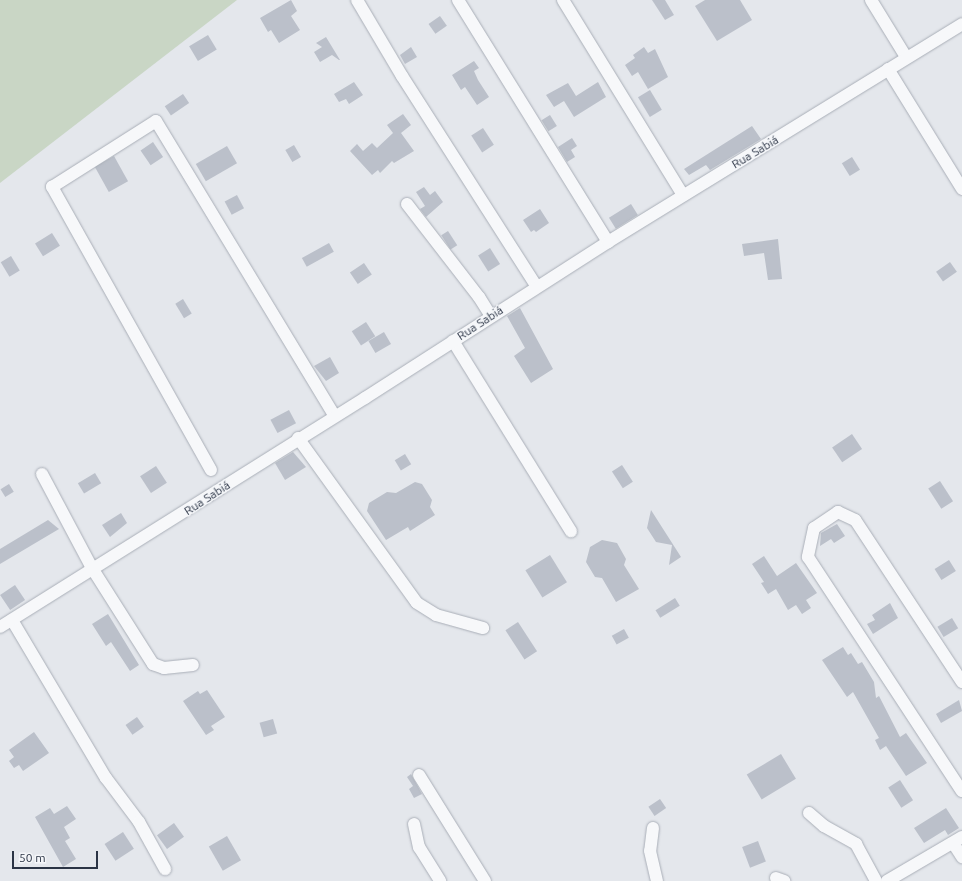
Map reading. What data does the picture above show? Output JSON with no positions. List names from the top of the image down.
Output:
{
  "streets": {
    "street": ["Rua Sabiá"]
  },
  "scale_bar": "50 m"
}
